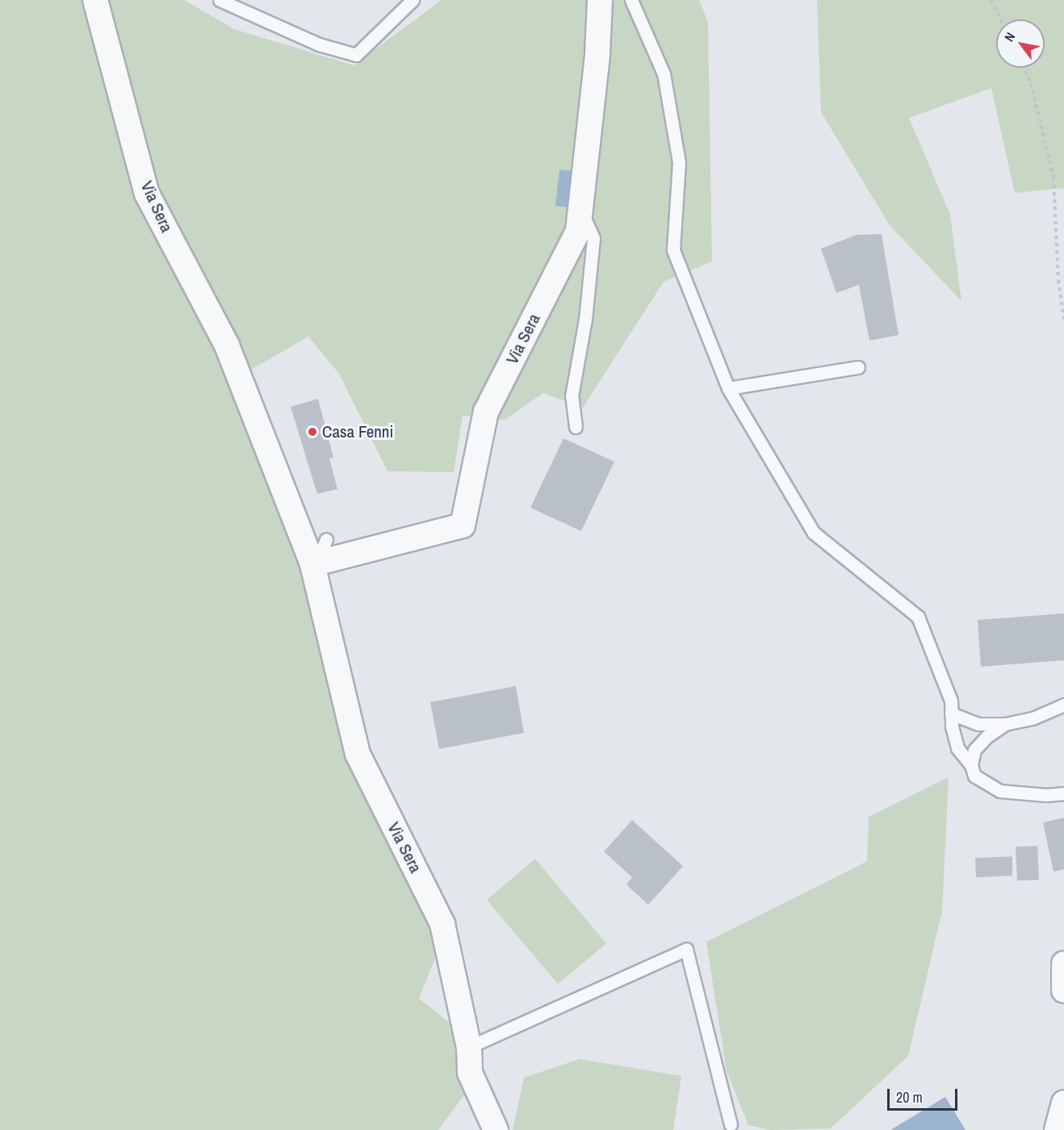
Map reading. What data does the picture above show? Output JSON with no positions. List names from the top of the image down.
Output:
{
  "streets": {
    "street": ["Via Sera"]
  },
  "places": ["Casa Fenni"],
  "scale_bar": "20 m",
  "north": "top left"
}
